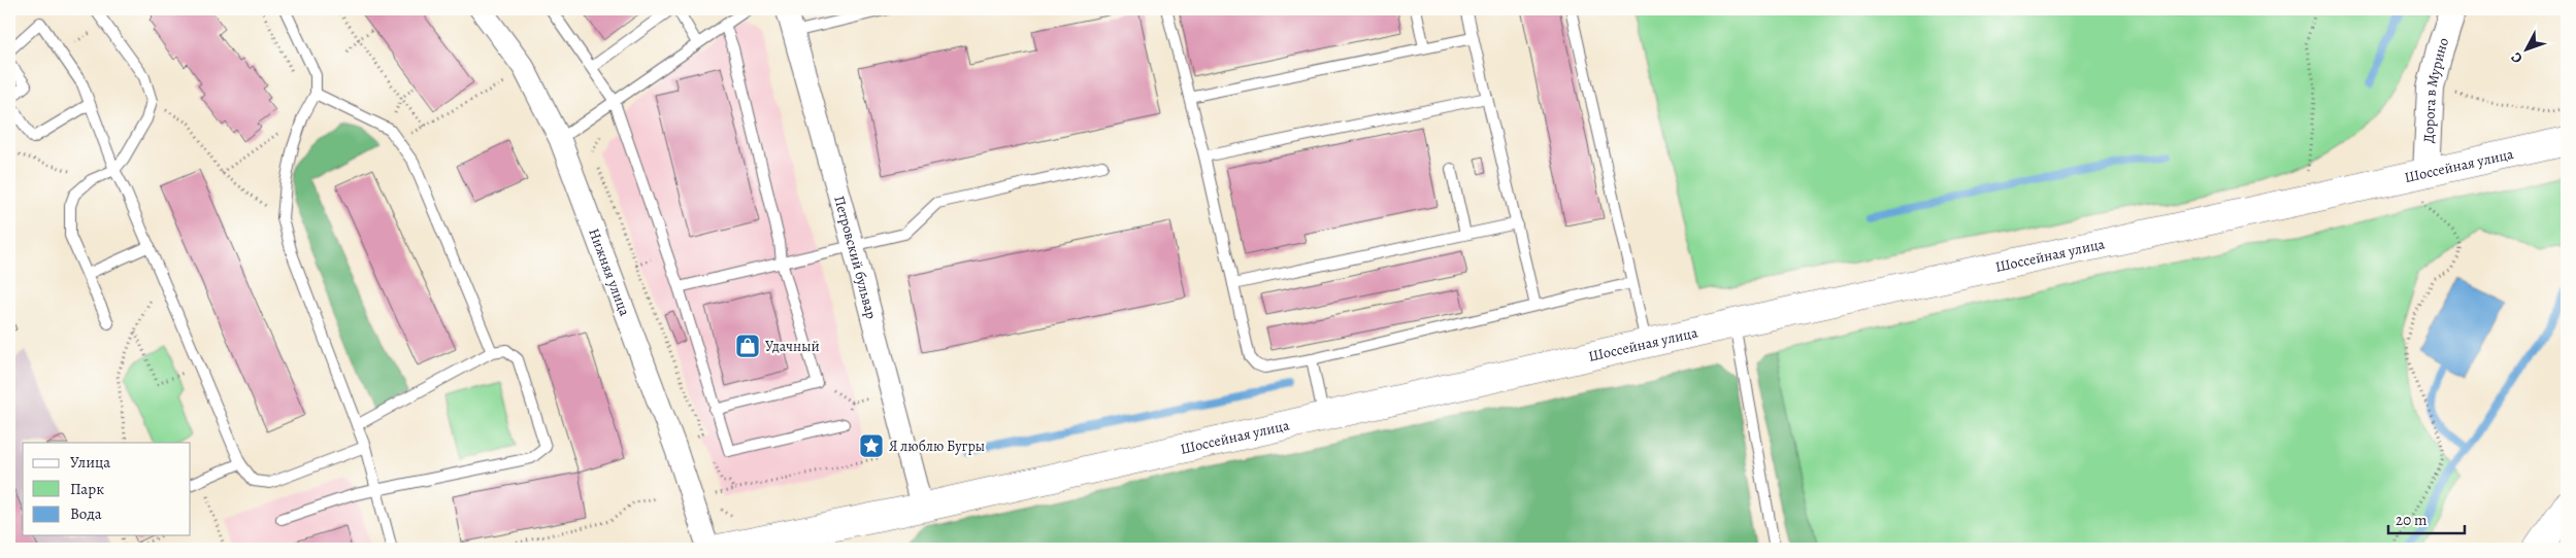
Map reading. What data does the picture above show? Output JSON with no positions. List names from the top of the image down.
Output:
{
  "streets": {
    "main road": ["Шоссейная улица"],
    "street": ["Дорога в Мурино", "Петровский бульвар", "Нижняя улица"]
  },
  "crossings": [
    ["Дорога в Мурино", "Шоссейная улица"],
    ["Шоссейная улица", "Петровский бульвар"]
  ],
  "places": {
    "shop": ["Удачный"],
    "place": ["Я люблю Бугры"]
  },
  "legend": ["Улица", "Парк", "Вода"],
  "scale_bar": "20 m",
  "north": "bottom left"
}
